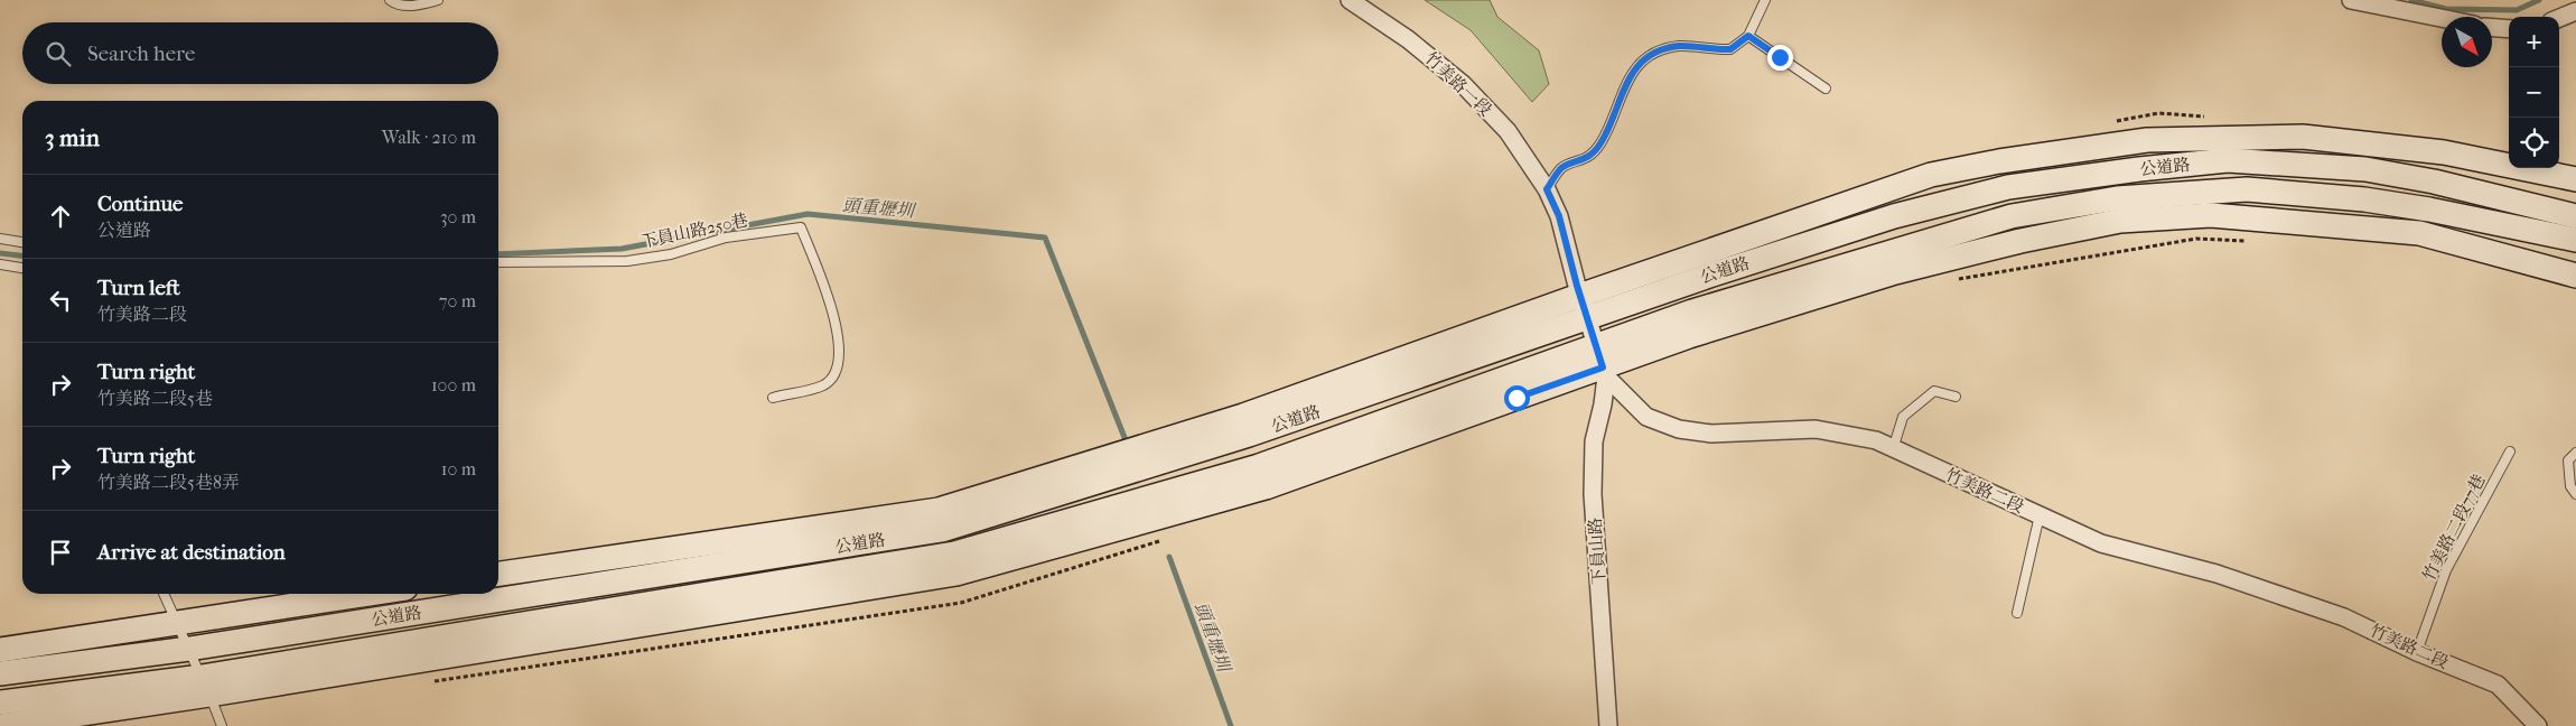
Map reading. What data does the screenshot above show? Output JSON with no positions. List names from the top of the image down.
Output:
{
  "streets": {
    "street": [
      "竹美路一段",
      "公道路",
      "竹美路二段",
      "下員山路"
    ],
    "lane": ["下員山路250巷", "竹美路二段77巷"]
  },
  "crossings": [
    ["竹美路一段", "竹美路二段"],
    ["公道路", "竹美路二段"],
    ["公道路", "下員山路"],
    ["竹美路二段", "竹美路二段77巷"],
    ["竹美路二段", "下員山路"]
  ],
  "water": ["頭重壢圳"],
  "north": "bottom right",
  "page": {
    "map_buttons": ["+", "−"],
    "search": "Search here",
    "heading": ["3 min", "Walk · 210 m"],
    "list": [
      ["Continue", "公道路", "30 m"],
      ["Turn left", "竹美路二段", "70 m"],
      ["Turn right", "竹美路二段5巷", "100 m"],
      ["Turn right", "竹美路二段5巷8弄", "10 m"],
      "Arrive at destination"
    ]
  }
}
